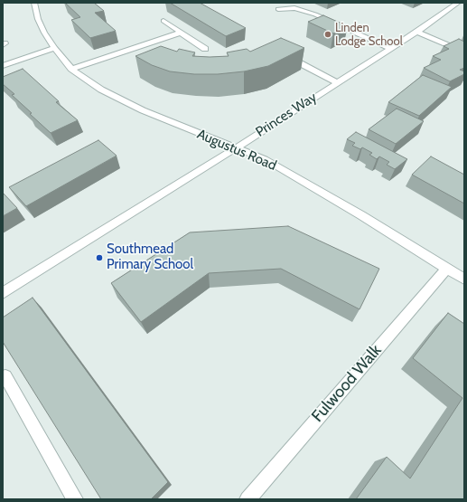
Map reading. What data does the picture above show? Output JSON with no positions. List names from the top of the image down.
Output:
{
  "streets": {
    "street": ["Princes Way", "Augustus Road", "Fulwood Walk"]
  },
  "crossings": [
    ["Princes Way", "Augustus Road"],
    ["Augustus Road", "Fulwood Walk"]
  ],
  "places": ["Linden Lodge School", "Southmead Primary School"]
}
